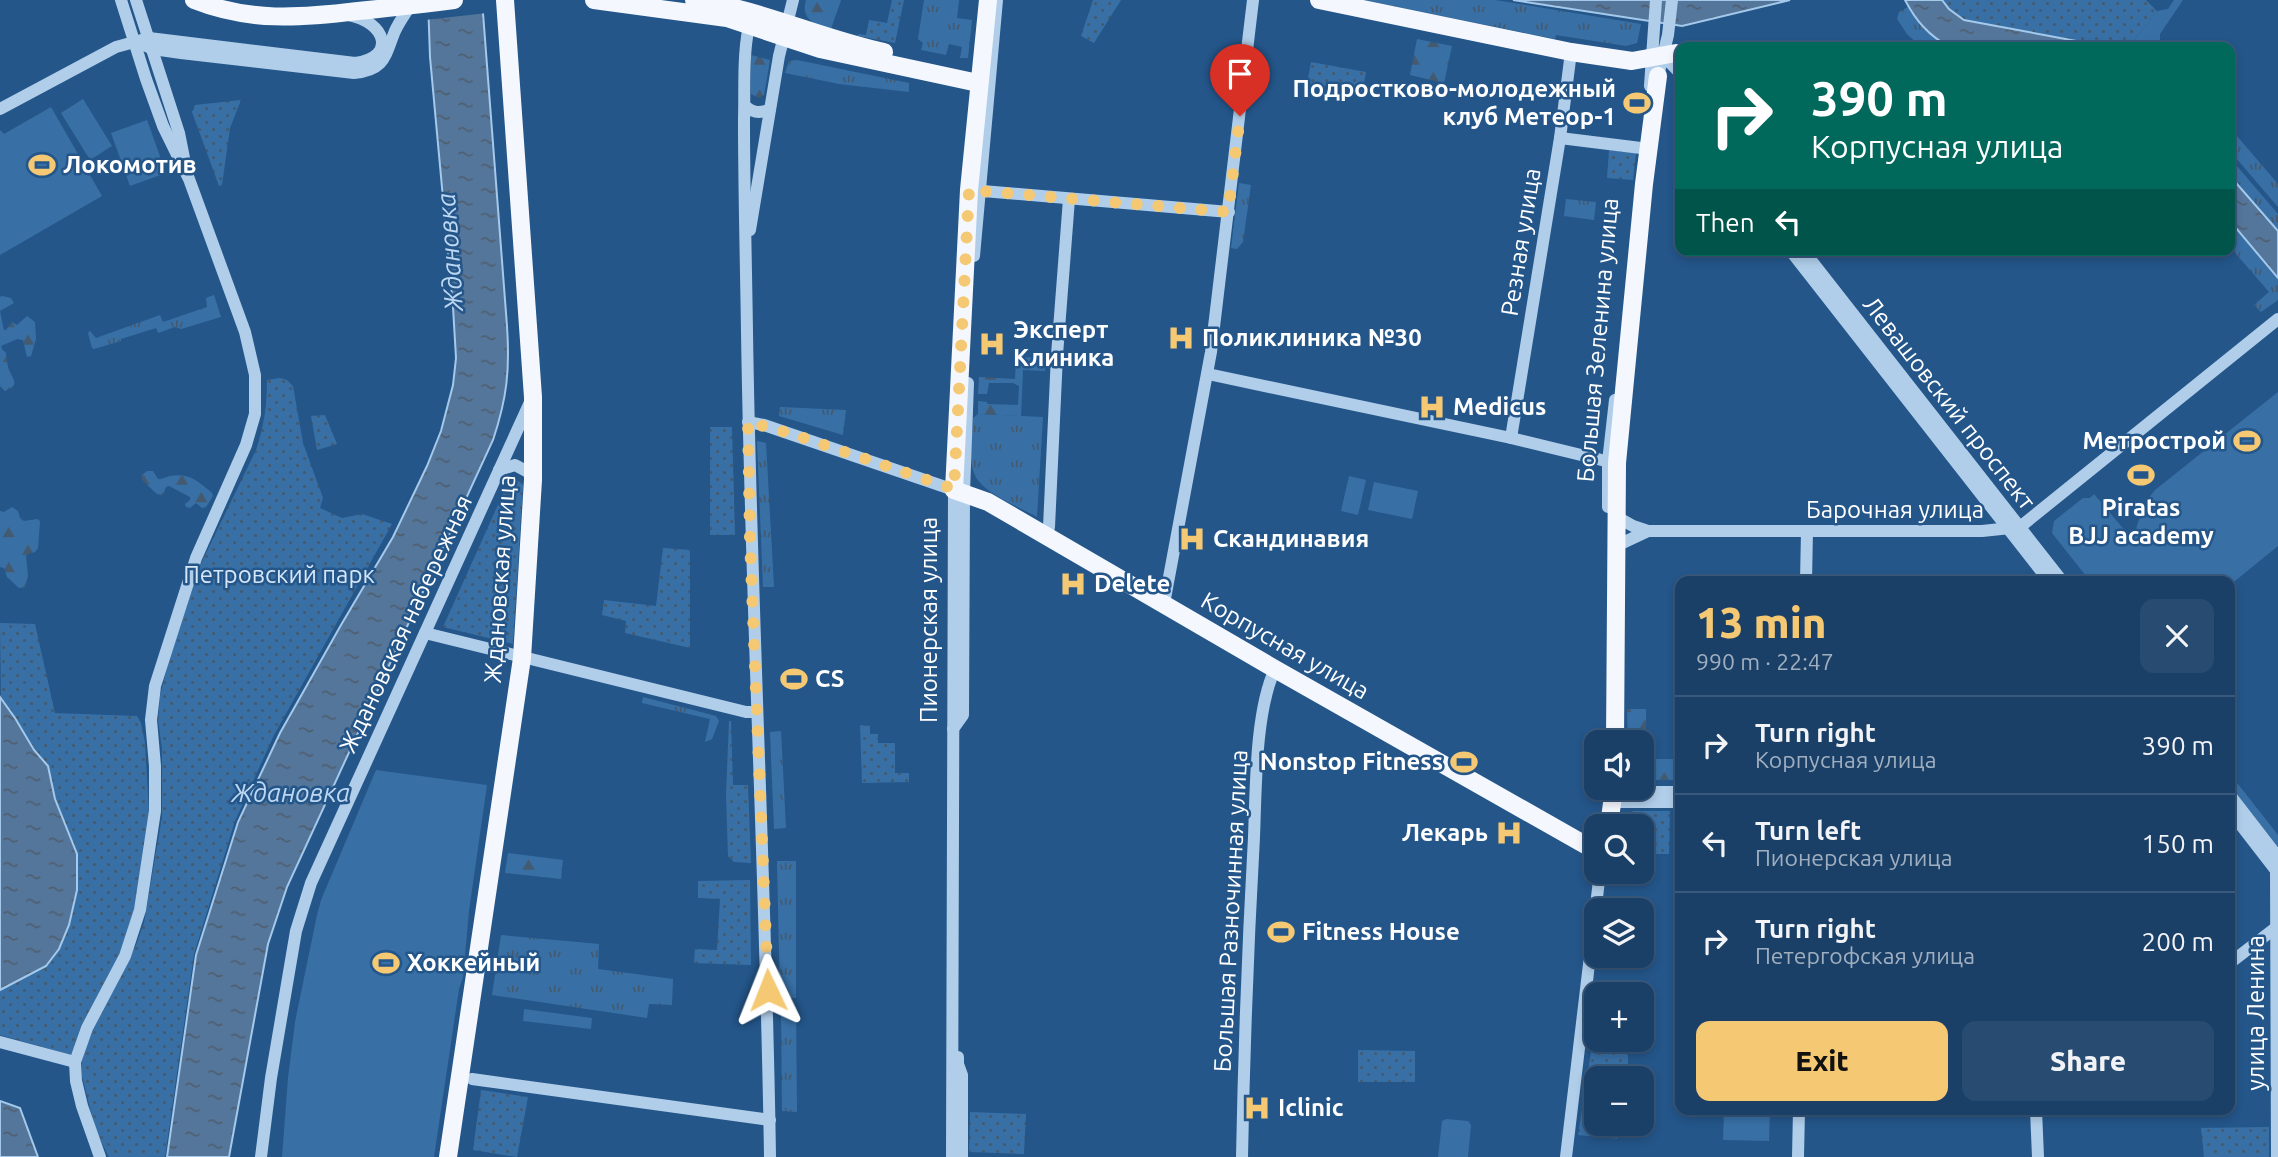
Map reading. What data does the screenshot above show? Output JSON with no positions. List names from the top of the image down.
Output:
{
  "streets": {
    "main road": [
      "Большая Зеленина улица",
      "Ждановская улица",
      "Пионерская улица",
      "Корпусная улица"
    ],
    "street": [
      "Резная улица",
      "Левашовский проспект",
      "Барочная улица",
      "Ждановская набережная",
      "Большая Разночинная улица",
      "улица Ленина"
    ]
  },
  "crossings": [
    ["Большая Зеленина улица", "Барочная улица"],
    ["Левашовский проспект", "Барочная улица"],
    ["Ждановская улица", "Ждановская набережная"],
    ["Пионерская улица", "Корпусная улица"],
    ["Корпусная улица", "Большая Разночинная улица"]
  ],
  "water": ["Ждановка"],
  "parks": ["Петровский парк"],
  "places": {
    "sports": [
      "Подростково-молодежный клуб Метеор-1",
      "Локомотив",
      "Метрострой",
      "Piratas BJJ academy",
      "CS",
      "Nonstop Fitness",
      "Fitness House",
      "Хоккейный"
    ],
    "hospital": [
      "Поликлиника №30",
      "Эксперт Клиника",
      "Medicus",
      "Скандинавия",
      "Delete",
      "Лекарь",
      "Iclinic"
    ]
  },
  "page": {
    "turn": ["390 m", "Корпусная улица"],
    "then": "Then",
    "heading": ["13 min", "990 m · 22:47"],
    "list": [
      {
        "name": "Turn right",
        "note": "Корпусная улица",
        "value": "390 m"
      },
      {
        "name": "Turn left",
        "note": "Пионерская улица",
        "value": "150 m"
      },
      {
        "name": "Turn right",
        "note": "Петергофская улица",
        "value": "200 m"
      }
    ],
    "map_buttons": ["+", "−"],
    "buttons": ["Exit", "Share"]
  }
}
